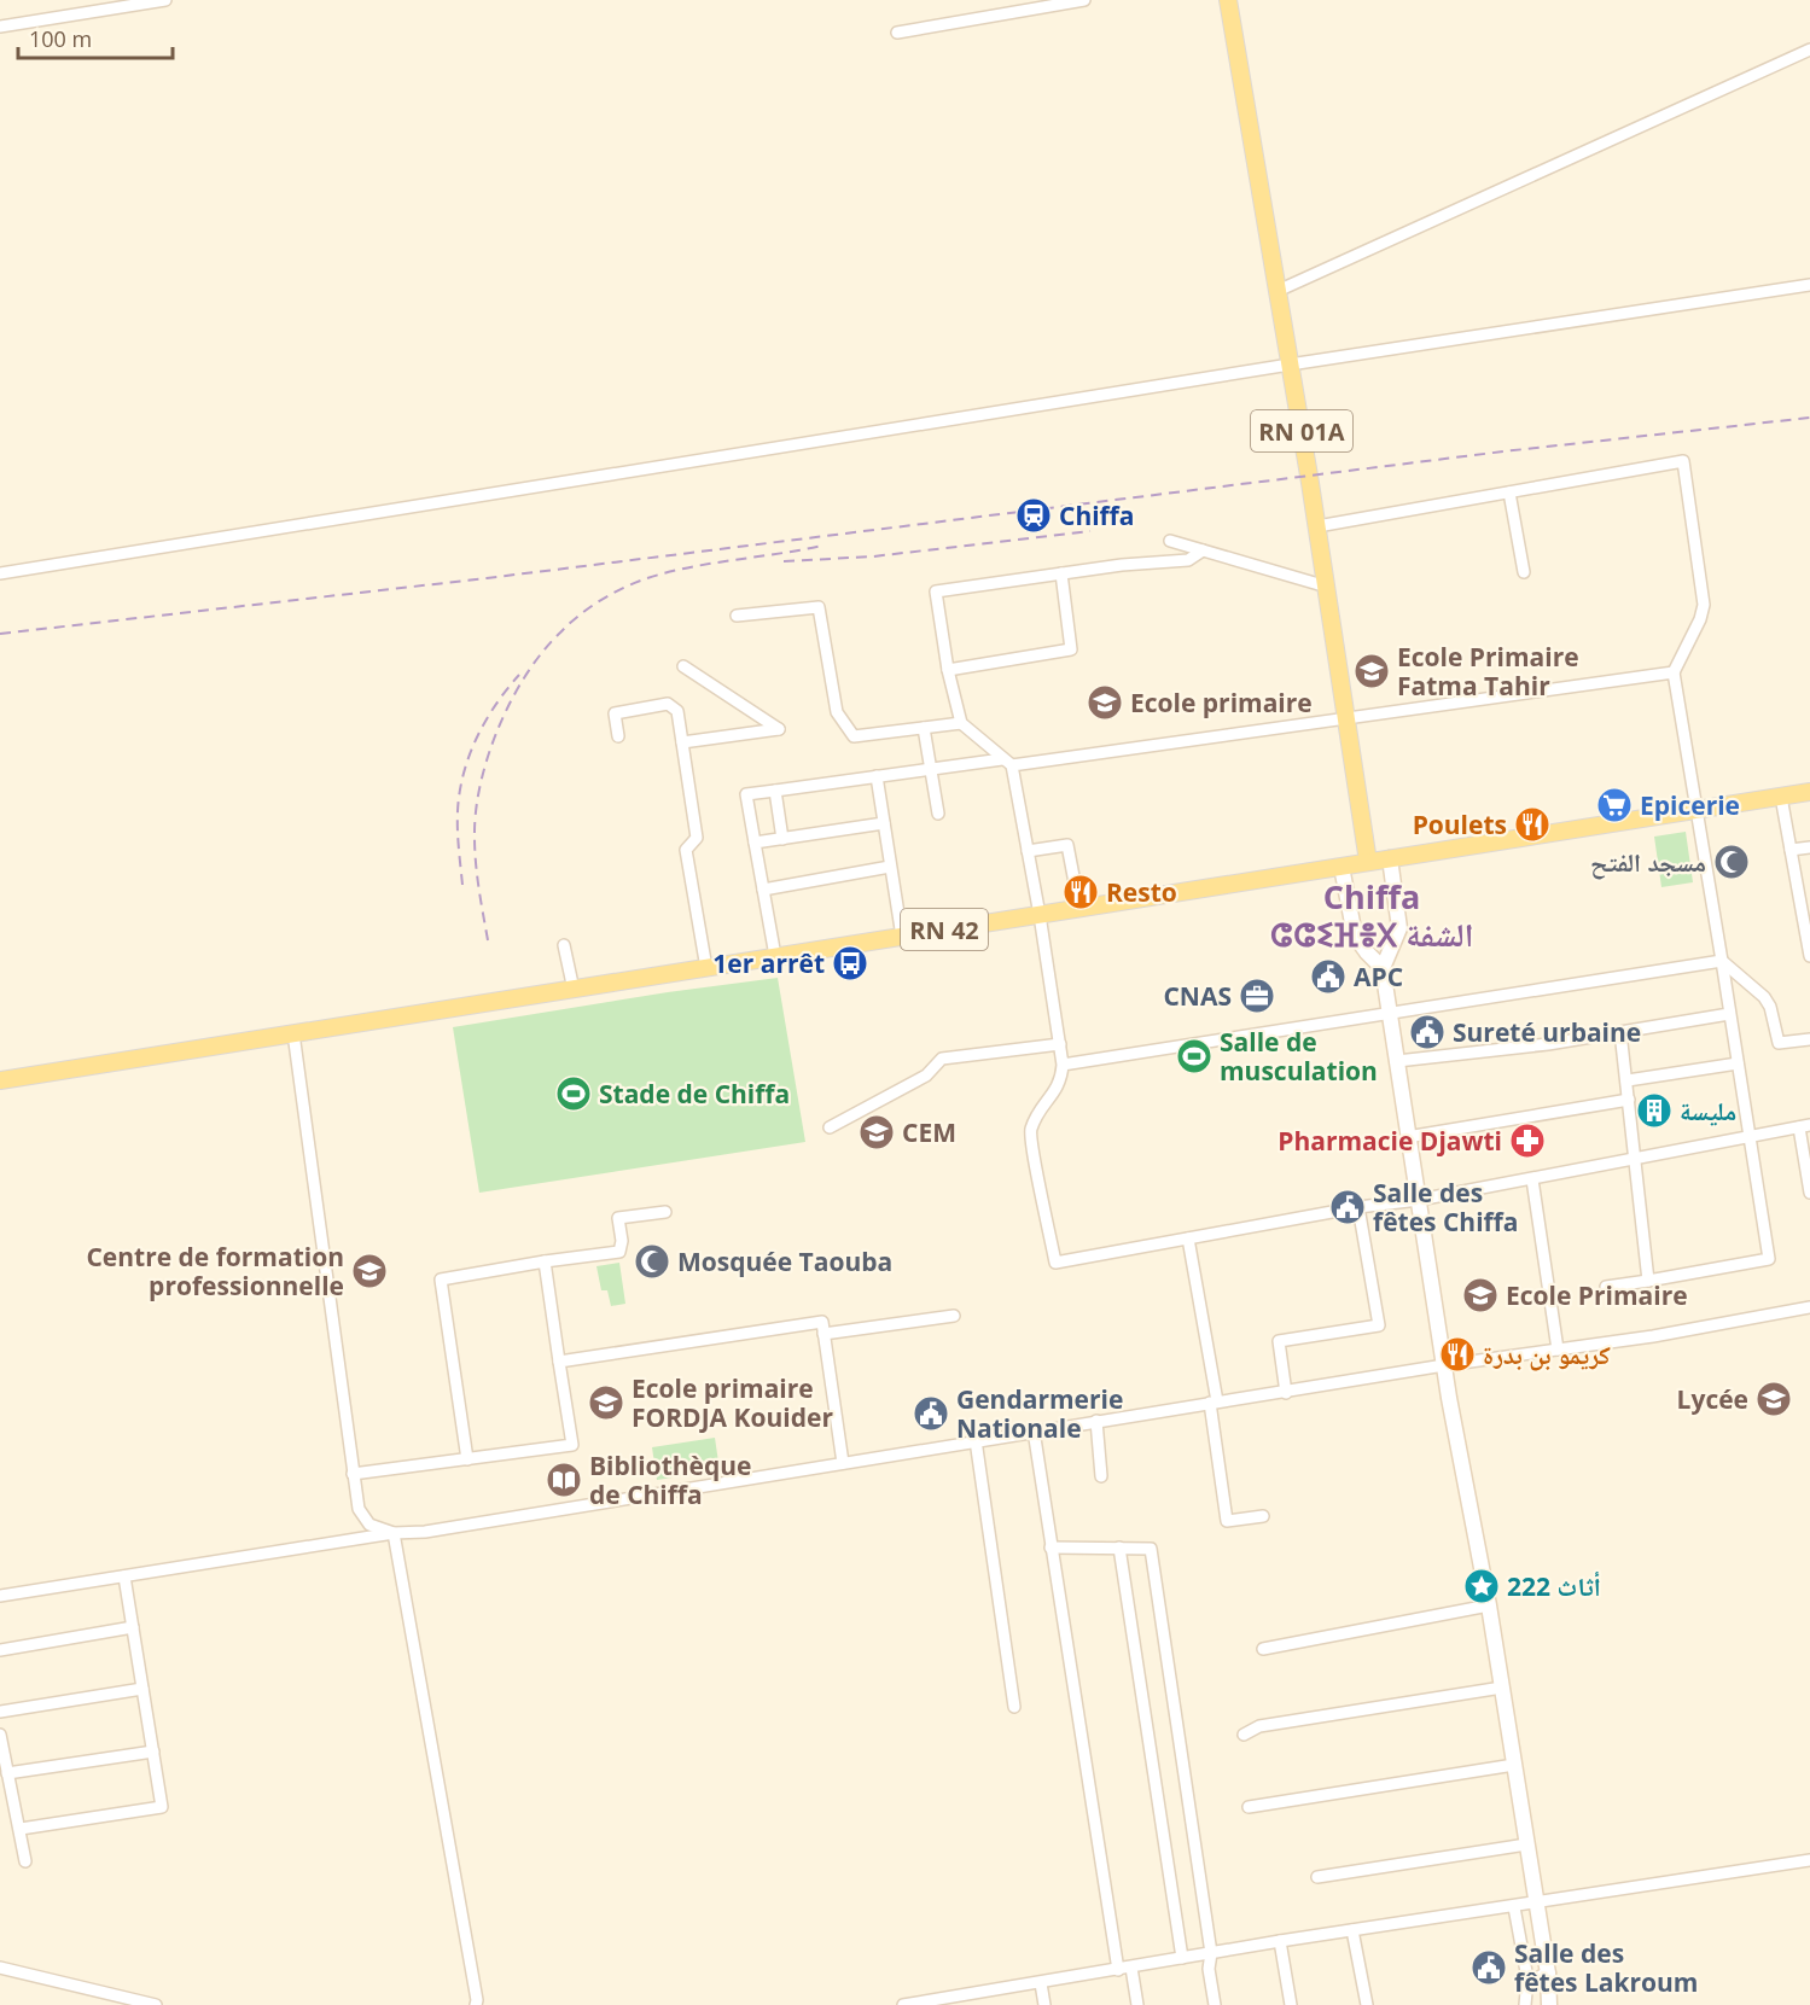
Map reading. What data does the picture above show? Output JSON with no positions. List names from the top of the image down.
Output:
{
  "streets": {
    "main road": ["RN 01A", "RN 42"]
  },
  "crossings": [
    ["RN 01A", "RN 42"]
  ],
  "districts": ["Chiffa ⵛⵛⵉⴼⴻⵝ الشفة"],
  "places": {
    "station": ["Chiffa"],
    "school or university": [
      "Ecole Primaire Fatma Tahir",
      "Ecole primaire",
      "CEM",
      "Centre de formation professionnelle",
      "Ecole Primaire",
      "Lycée",
      "Ecole primaire FORDJA Kouider"
    ],
    "supermarket": ["Epicerie"],
    "restaurant": ["Poulets", "Resto", "كريمو بن بدرة"],
    "mosque": ["مسجد الفتح", "Mosquée Taouba"],
    "bus stop": ["1er arrêt"],
    "public building": [
      "APC",
      "Sureté urbaine",
      "Salle des fêtes Chiffa",
      "Gendarmerie Nationale",
      "Salle des fêtes Lakroum"
    ],
    "office": ["CNAS"],
    "sports": ["Salle de musculation", "Stade de Chiffa"],
    "building": ["مليسة"],
    "pharmacy": ["Pharmacie Djawti"],
    "library": ["Bibliothèque de Chiffa"],
    "place": ["أثاث 222"]
  },
  "scale_bar": "100 m"
}
